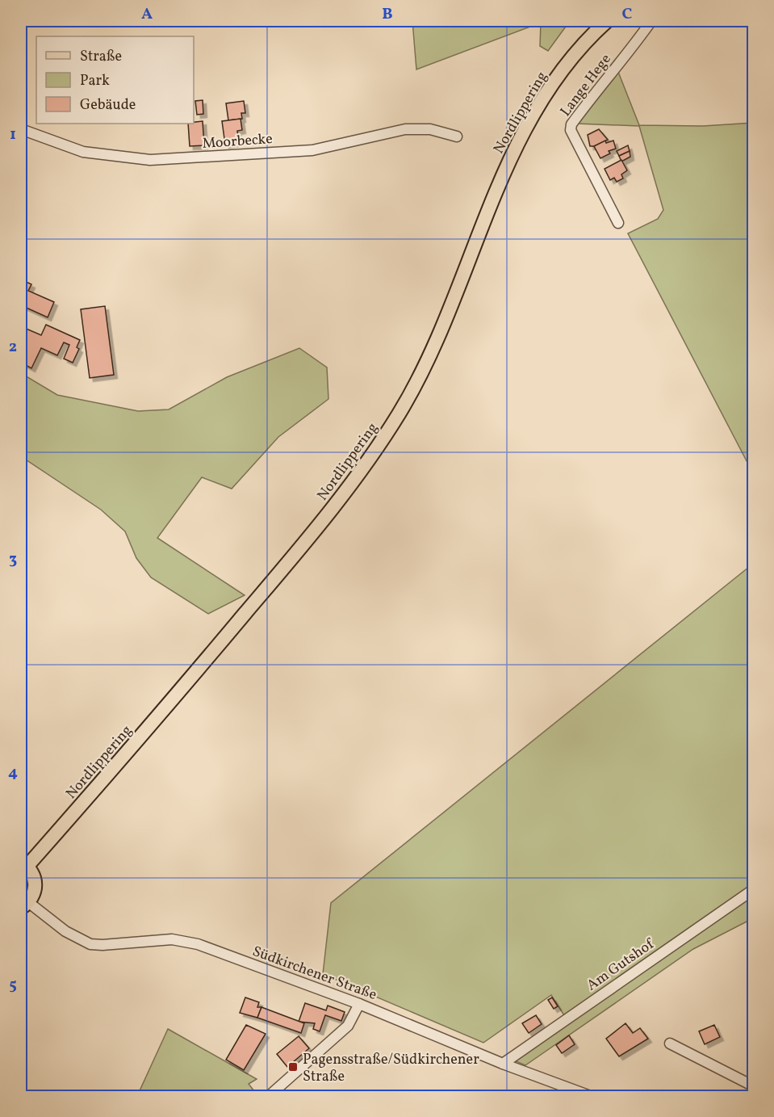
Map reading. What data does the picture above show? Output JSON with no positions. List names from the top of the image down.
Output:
{
  "streets": {
    "main road": ["Nordlippering"],
    "street": [
      "Lange Hege",
      "Moorbecke",
      "Am Gutshof",
      "Südkirchener Straße"
    ]
  },
  "crossings": [
    ["Am Gutshof", "Südkirchener Straße"]
  ],
  "places": {
    "transit": ["Pagensstraße/Südkirchener Straße"]
  },
  "legend": ["Straße", "Park", "Gebäude"],
  "grid": {
    "columns": ["A", "B", "C"],
    "rows": [
      "1",
      "2",
      "3",
      "4",
      "5"
    ]
  }
}
